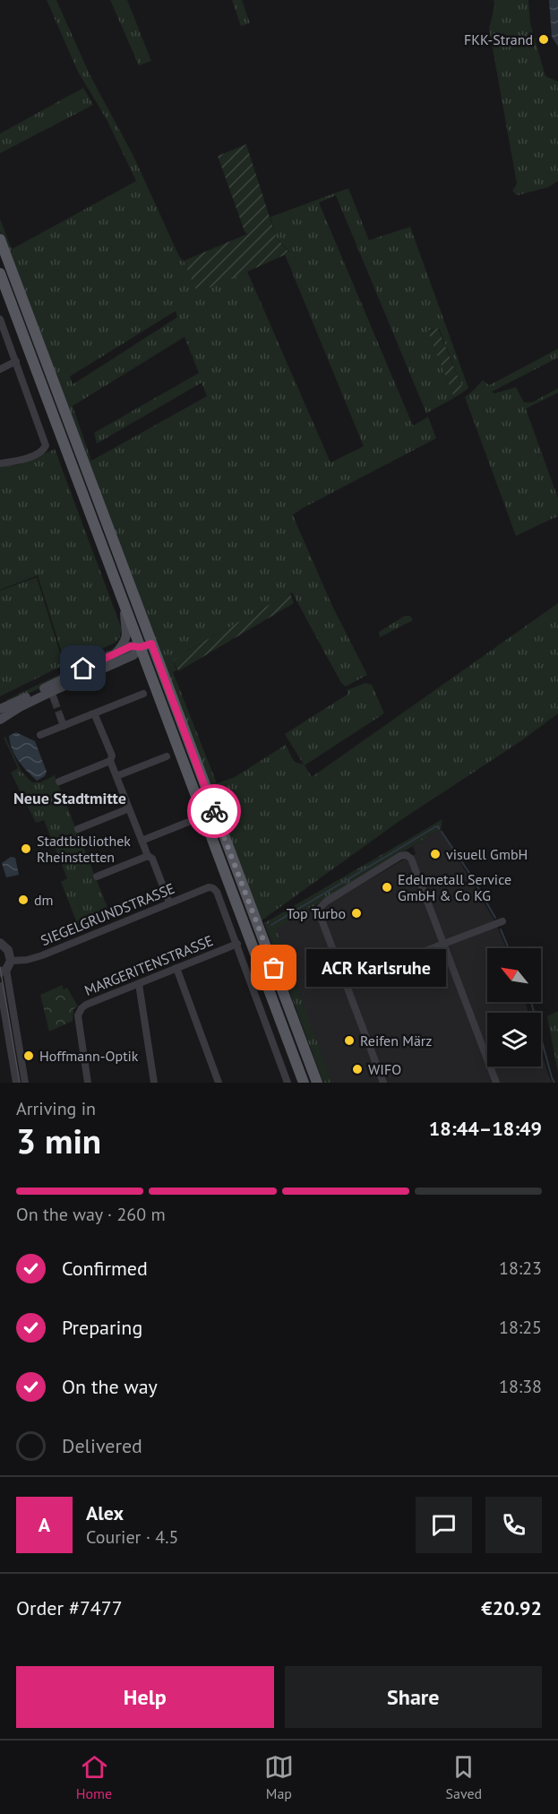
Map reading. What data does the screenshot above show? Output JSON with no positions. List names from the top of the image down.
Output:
{
  "streets": {
    "street": ["SIEGELGRUNDSTRASSE", "MARGERITENSTRASSE"]
  },
  "crossings": [
    ["SIEGELGRUNDSTRASSE", "MARGERITENSTRASSE"]
  ],
  "districts": ["Neue Stadtmitte"],
  "places": [
    "FKK-Strand",
    "Stadtbibliothek Rheinstetten",
    "visuell GmbH",
    "Edelmetall Service GmbH & Co KG",
    "dm",
    "Top Turbo",
    "ACR Karlsruhe",
    "Reifen März",
    "Hoffmann-Optik",
    "WIFO"
  ],
  "north": "top left",
  "page": {
    "bubble": "ACR Karlsruhe",
    "heading": ["3 min", "Arriving in", "18:44–18:49"],
    "panel": [
      "Alex",
      "Courier · 4.5",
      "Order #7477",
      "€20.92"
    ],
    "bar": "On the way · 260 m",
    "list": [
      ["Confirmed", "18:23"],
      ["Preparing", "18:25"],
      ["On the way", "18:38"],
      "Delivered"
    ],
    "round": "A",
    "buttons": ["Help", "Share"],
    "tabs": ["Home", "Map", "Saved"]
  }
}
